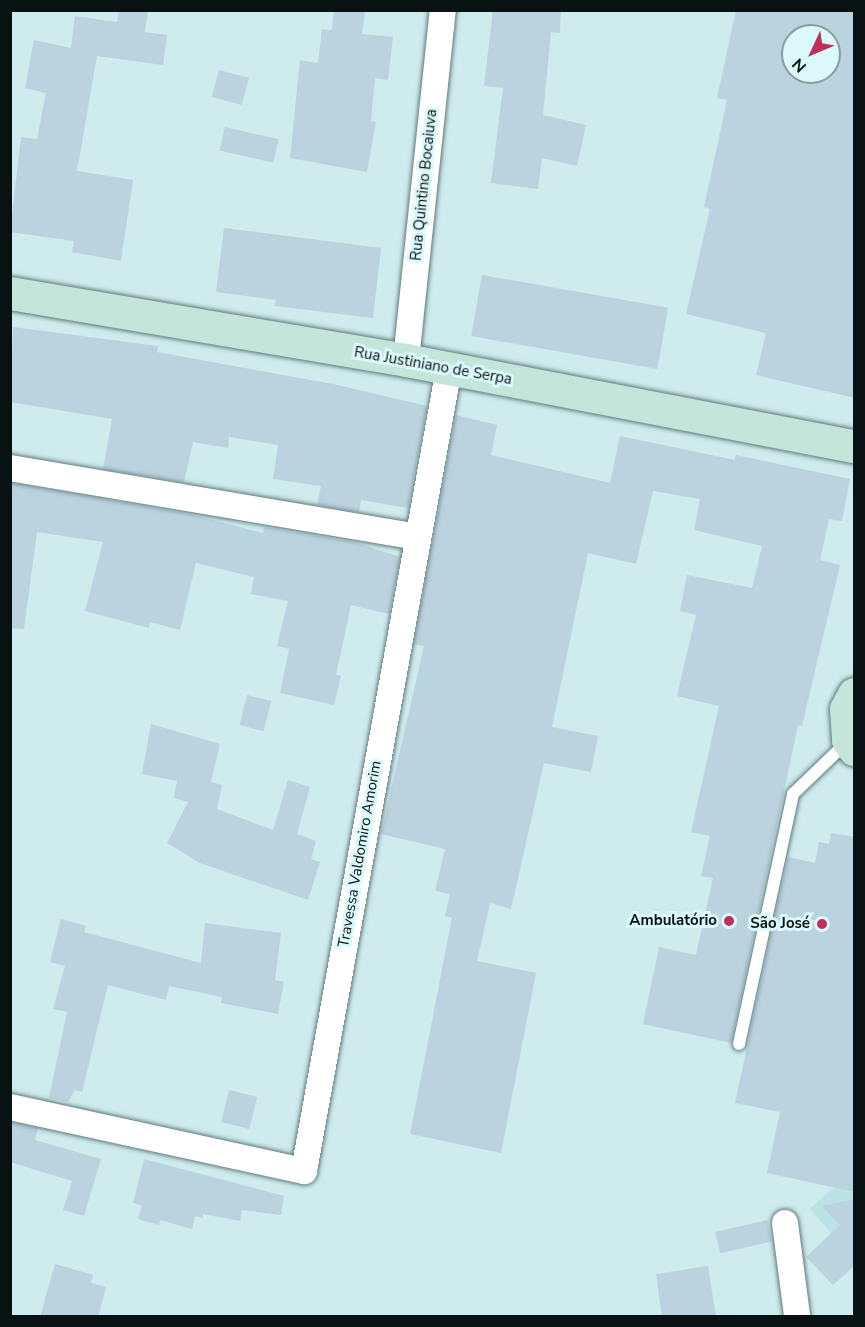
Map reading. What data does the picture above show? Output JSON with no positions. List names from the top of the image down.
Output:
{
  "streets": {
    "main road": ["Rua Justiniano de Serpa"],
    "street": ["Rua Quintino Bocaiuva", "Travessa Valdomiro Amorim"]
  },
  "crossings": [
    ["Rua Quintino Bocaiuva", "Rua Justiniano de Serpa"],
    ["Rua Justiniano de Serpa", "Travessa Valdomiro Amorim"]
  ],
  "places": ["Ambulatório", "São José"],
  "north": "bottom left"
}
